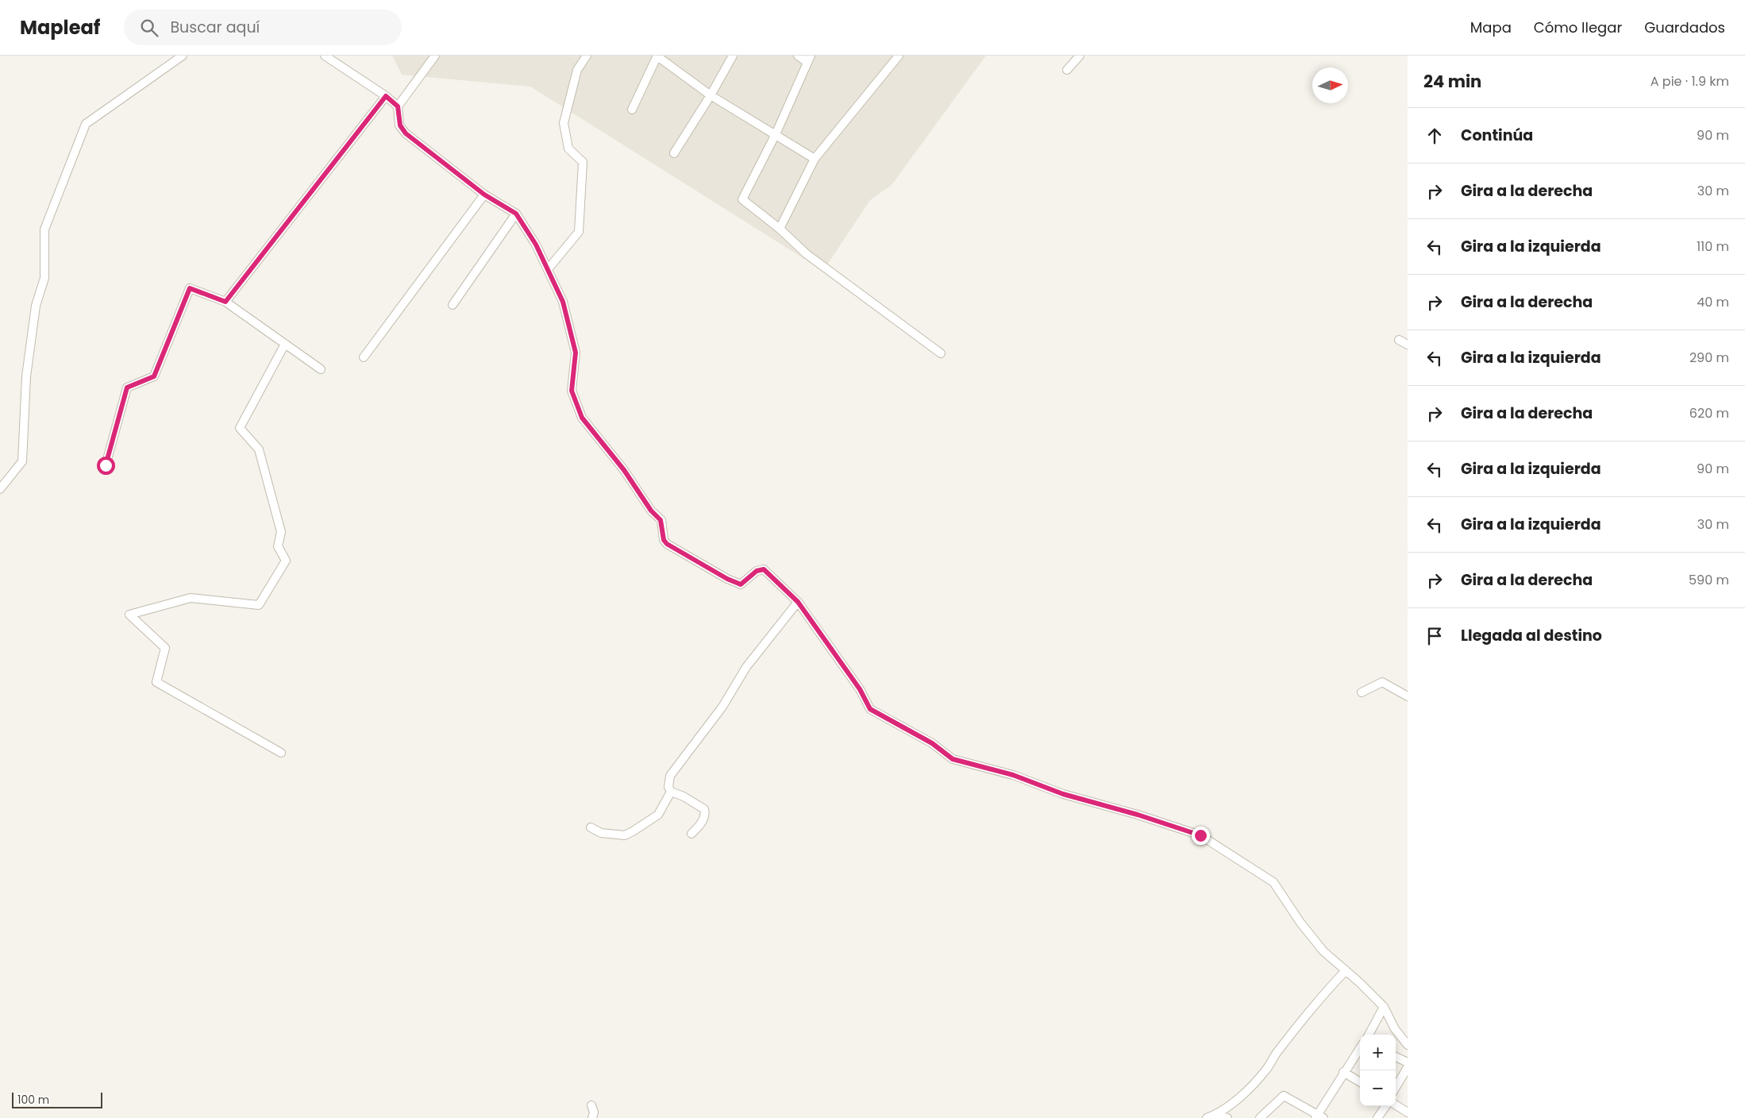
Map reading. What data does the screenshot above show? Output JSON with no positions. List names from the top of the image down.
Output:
{
  "scale_bar": "100 m",
  "north": "right",
  "page": {
    "header": "Mapleaf",
    "search": "Buscar aquí",
    "nav": ["Mapa", "Cómo llegar", "Guardados"],
    "heading": ["24 min", "A pie · 1.9 km"],
    "list": [
      ["Continúa", "90 m"],
      ["Gira a la derecha", "30 m"],
      ["Gira a la izquierda", "110 m"],
      ["Gira a la derecha", "40 m"],
      ["Gira a la izquierda", "290 m"],
      ["Gira a la derecha", "620 m"],
      ["Gira a la izquierda", "90 m"],
      ["Gira a la izquierda", "30 m"],
      ["Gira a la derecha", "590 m"],
      "Llegada al destino"
    ],
    "map_buttons": ["+", "−"],
    "scale": "100 m"
  }
}
